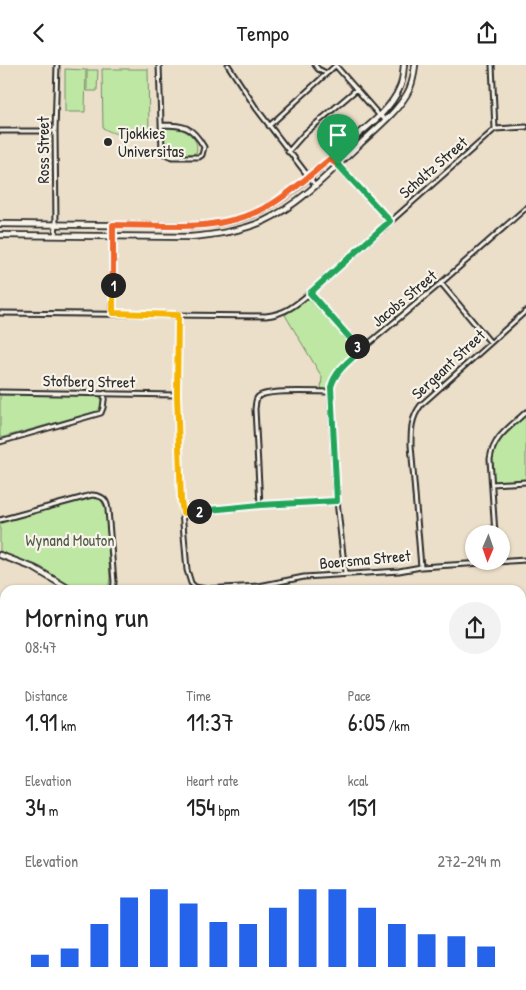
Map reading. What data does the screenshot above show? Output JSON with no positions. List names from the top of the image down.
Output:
{
  "streets": {
    "street": [
      "Ross Street",
      "Scholtz Street",
      "Jacobs Street",
      "Sergeant Street",
      "Stofberg Street",
      "Boersma Street"
    ]
  },
  "crossings": [
    ["Jacobs Street", "Boersma Street"],
    ["Sergeant Street", "Boersma Street"]
  ],
  "parks": ["Wynand Mouton"],
  "places": ["Tjokkies Universitas"],
  "north": "bottom",
  "page": {
    "header": "Tempo",
    "pins": ["1", "3", "2"],
    "heading": ["Morning run", "08:47"],
    "stats": [
      ["Distance", "1.91 km"],
      ["Time", "11:37"],
      ["Pace", "6:05 /km"],
      ["Elevation", "34 m"],
      ["Heart rate", "154 bpm"],
      ["kcal", "151"]
    ],
    "chart": ["Elevation", "272–294 m"]
  }
}
